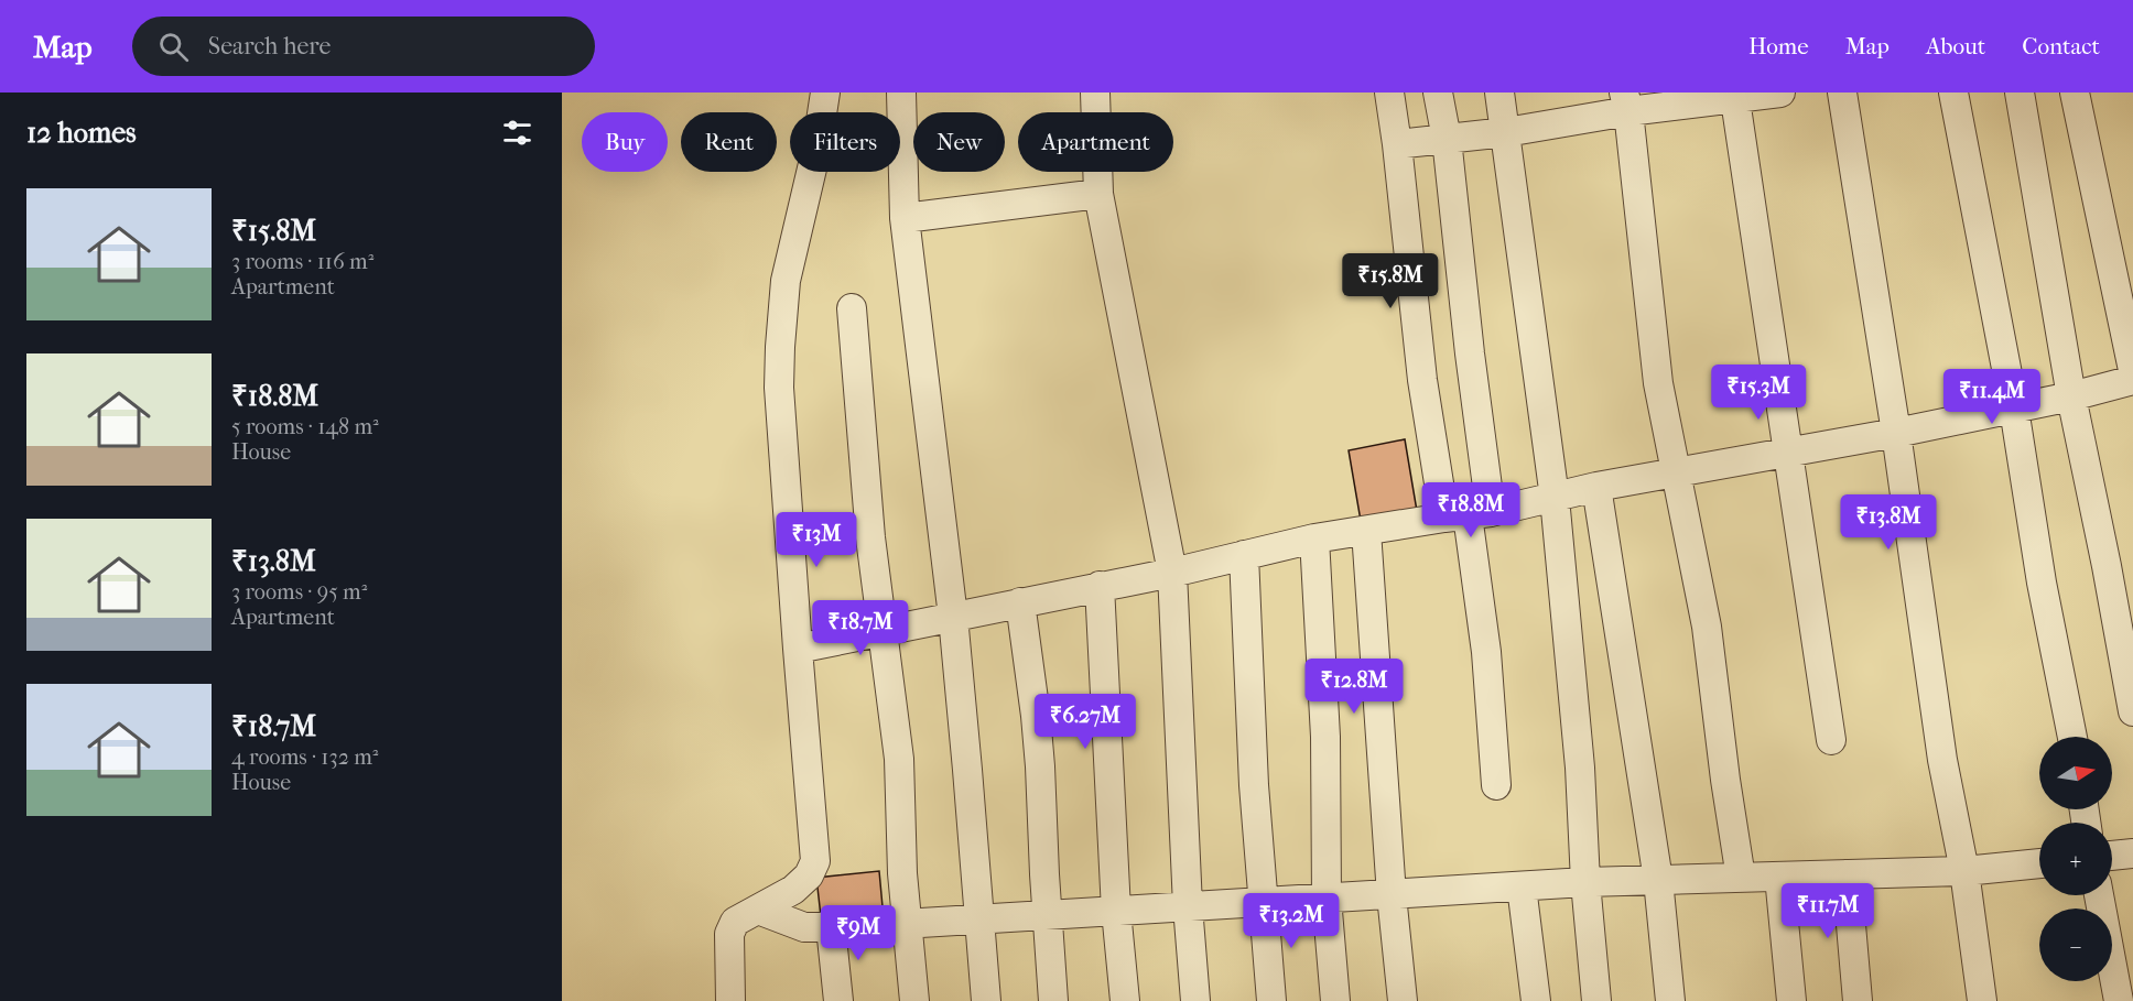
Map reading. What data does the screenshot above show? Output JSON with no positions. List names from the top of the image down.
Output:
{
  "north": "right",
  "page": {
    "header": "Map",
    "search": "Search here",
    "nav": [
      "Home",
      "Map",
      "About",
      "Contact"
    ],
    "heading": "12 homes",
    "chip": [
      "Buy",
      "Rent",
      "Filters",
      "New",
      "Apartment"
    ],
    "list": [
      {
        "name": "₹15.8M",
        "note": "3 rooms · 116 m² · Apartment"
      },
      {
        "name": "₹18.8M",
        "note": "5 rooms · 148 m² · House"
      },
      {
        "name": "₹13.8M",
        "note": "3 rooms · 95 m² · Apartment"
      },
      {
        "name": "₹18.7M",
        "note": "4 rooms · 132 m² · House"
      }
    ],
    "price": [
      "₹15.8M",
      "₹15.3M",
      "₹11.4M",
      "₹18.8M",
      "₹13.8M",
      "₹13M",
      "₹18.7M",
      "₹12.8M",
      "₹6.27M",
      "₹11.7M",
      "₹13.2M",
      "₹9M"
    ],
    "map_buttons": ["+", "−"]
  }
}
